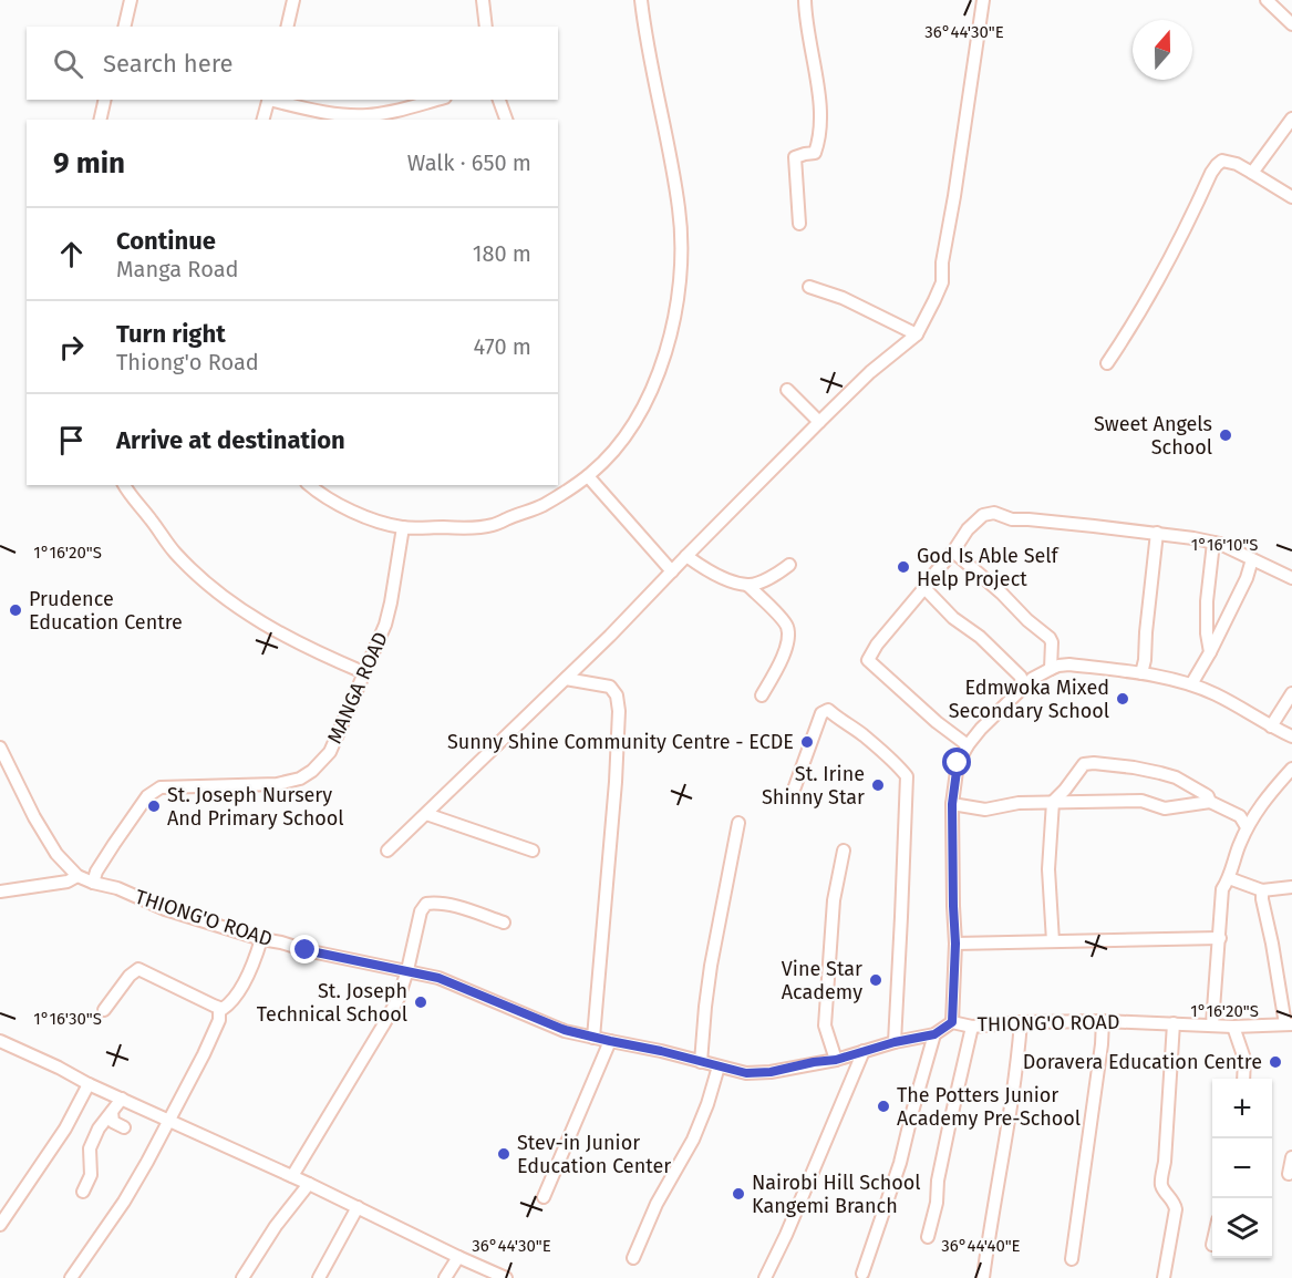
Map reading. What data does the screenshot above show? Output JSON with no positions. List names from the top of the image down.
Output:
{
  "streets": {
    "street": ["MANGA ROAD", "THIONG'O ROAD"]
  },
  "crossings": [
    ["MANGA ROAD", "THIONG'O ROAD"]
  ],
  "places": [
    "Sweet Angels School",
    "God Is Able Self Help Project",
    "Prudence Education Centre",
    "Edmwoka Mixed Secondary School",
    "Sunny Shine Community Centre - ECDE",
    "St. Irine Shinny Star",
    "St. Joseph Nursery And Primary School",
    "Vine Star Academy",
    "St. Joseph Technical School",
    "Doravera Education Centre",
    "The Potters Junior Academy Pre-School",
    "Stev-in Junior Education Center",
    "Nairobi Hill School Kangemi Branch"
  ],
  "north": "top",
  "page": {
    "search": "Search here",
    "heading": ["9 min", "Walk · 650 m"],
    "list": [
      ["Continue", "Manga Road", "180 m"],
      ["Turn right", "Thiong'o Road", "470 m"],
      "Arrive at destination"
    ],
    "map_buttons": ["+", "−"]
  },
  "coordinates": [
    "36°44'30\"E",
    "1°16'10\"S",
    "1°16'20\"S",
    "1°16'30\"S",
    "36°44'40\"E"
  ]
}
